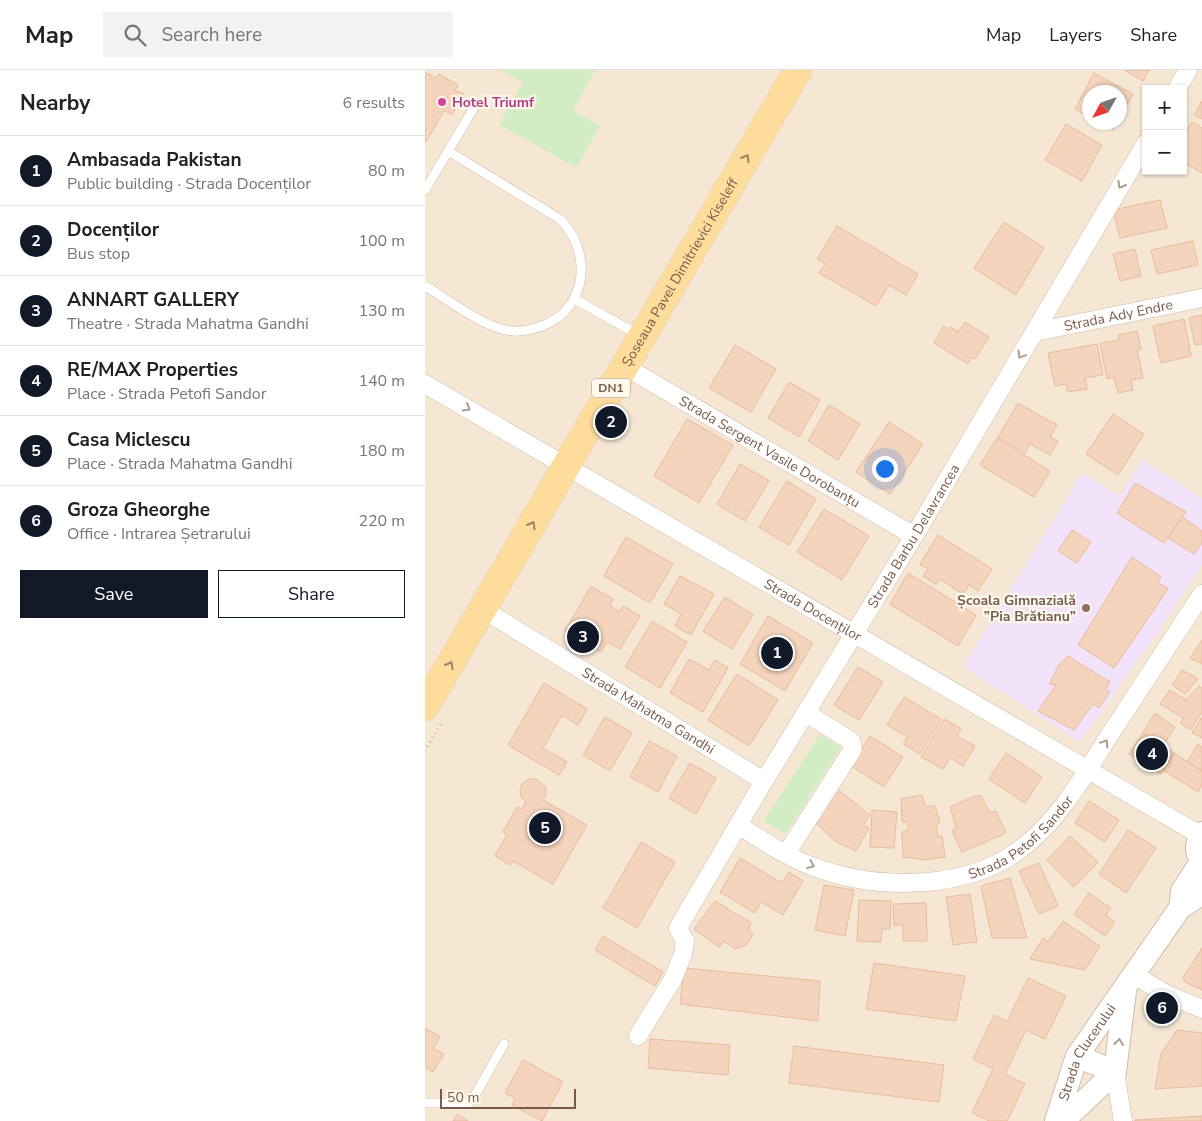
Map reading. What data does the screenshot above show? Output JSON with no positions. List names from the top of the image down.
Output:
{
  "streets": {
    "main road": ["Șoseaua Pavel Dimitrievici Kiseleff", "DN1"],
    "street": [
      "Strada Ady Endre",
      "Strada Sergent Vasile Dorobanțu",
      "Strada Barbu Delavrancea",
      "Strada Docenților",
      "Strada Mahatma Gandhi",
      "Strada Petofi Sandor",
      "Strada Clucerului"
    ]
  },
  "crossings": [
    ["Șoseaua Pavel Dimitrievici Kiseleff", "Strada Sergent Vasile Dorobanțu"],
    ["Șoseaua Pavel Dimitrievici Kiseleff", "Strada Docenților"],
    ["Șoseaua Pavel Dimitrievici Kiseleff", "Strada Mahatma Gandhi"],
    ["Strada Ady Endre", "Strada Barbu Delavrancea"],
    ["Strada Sergent Vasile Dorobanțu", "Strada Barbu Delavrancea"],
    ["Strada Barbu Delavrancea", "Strada Docenților"],
    ["Strada Barbu Delavrancea", "Strada Mahatma Gandhi"],
    ["Strada Barbu Delavrancea", "Strada Petofi Sandor"],
    ["Strada Docenților", "Strada Petofi Sandor"]
  ],
  "one_way": ["Șoseaua Pavel Dimitrievici Kiseleff", "Strada Barbu Delavrancea", "Strada Petofi Sandor"],
  "places": ["Hotel Triumf", "Școala Gimnazială ”Pia Brătianu”"],
  "scale_bar": "50 m",
  "north": "bottom left",
  "page": {
    "header": "Map",
    "search": "Search here",
    "nav": ["Map", "Layers", "Share"],
    "heading": ["Nearby", "6 results"],
    "map_buttons": ["+", "−"],
    "list": [
      {
        "mark": "1",
        "name": "Ambasada Pakistan",
        "note": "Public building · Strada Docenților",
        "value": "80 m"
      },
      {
        "mark": "2",
        "name": "Docenților",
        "note": "Bus stop",
        "value": "100 m"
      },
      {
        "mark": "3",
        "name": "ANNART GALLERY",
        "note": "Theatre · Strada Mahatma Gandhi",
        "value": "130 m"
      },
      {
        "mark": "4",
        "name": "RE/MAX Properties",
        "note": "Place · Strada Petofi Sandor",
        "value": "140 m"
      },
      {
        "mark": "5",
        "name": "Casa Miclescu",
        "note": "Place · Strada Mahatma Gandhi",
        "value": "180 m"
      },
      {
        "mark": "6",
        "name": "Groza Gheorghe",
        "note": "Office · Intrarea Șetrarului",
        "value": "220 m"
      }
    ],
    "pins": [
      "2",
      "3",
      "1",
      "4",
      "5",
      "6"
    ],
    "buttons": ["Save", "Share"],
    "scale": "50 m"
  }
}
